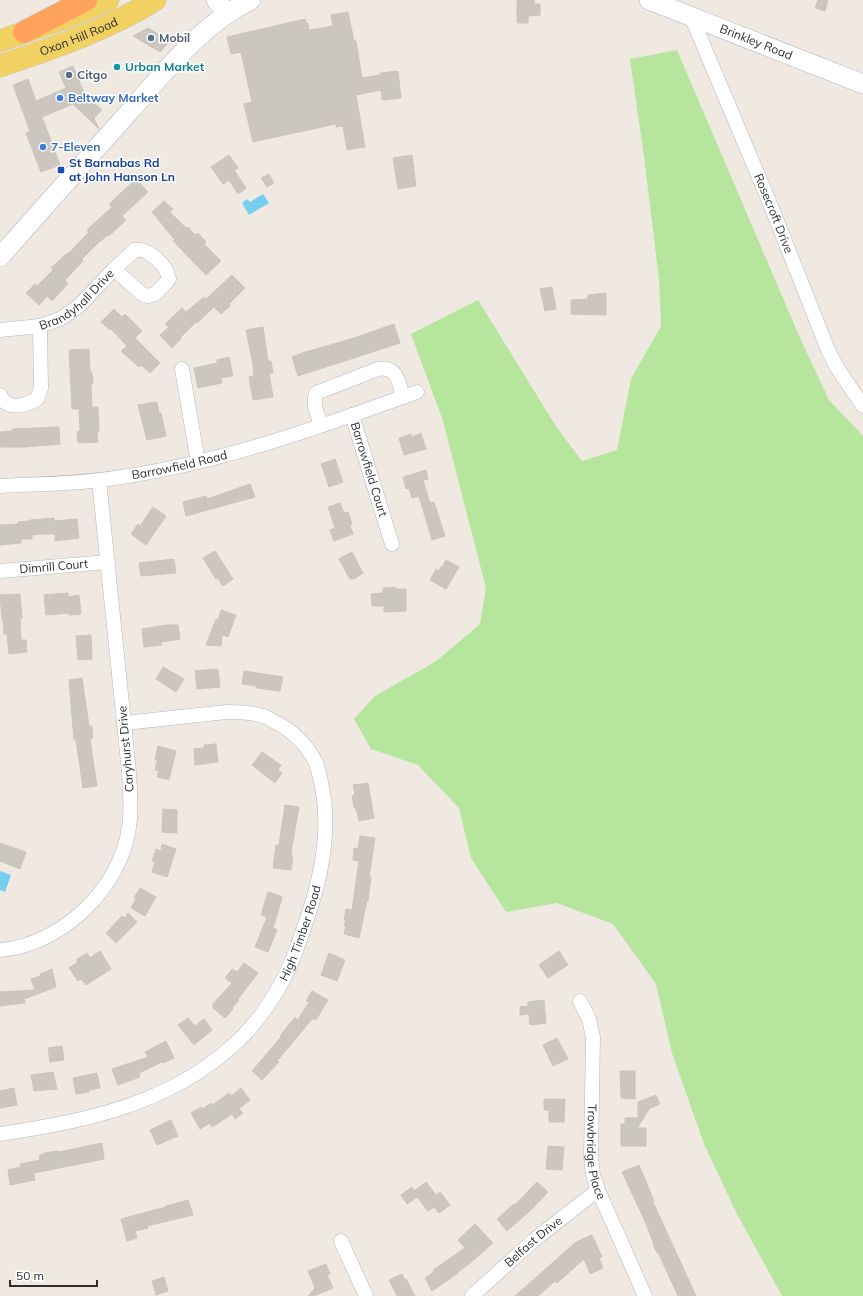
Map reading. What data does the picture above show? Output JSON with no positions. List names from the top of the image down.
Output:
{
  "streets": {
    "main road": ["Oxon Hill Road", "Brinkley Road"],
    "street": [
      "Rosecroft Drive",
      "Brandyhall Drive",
      "Barrowfield Road",
      "Barrowfield Court",
      "Dimrill Court",
      "Caryhurst Drive",
      "High Timber Road",
      "Trowbridge Place",
      "Belfast Drive"
    ]
  },
  "crossings": [
    ["Brinkley Road", "Rosecroft Drive"],
    ["Barrowfield Road", "Barrowfield Court"],
    ["Barrowfield Road", "Caryhurst Drive"],
    ["Dimrill Court", "Caryhurst Drive"],
    ["Caryhurst Drive", "High Timber Road"],
    ["Trowbridge Place", "Belfast Drive"]
  ],
  "places": {
    "other": [
      "Mobil",
      "Urban Market",
      "Citgo",
      "Beltway Market",
      "7-Eleven"
    ],
    "transit": ["St Barnabas Rd at John Hanson Ln"]
  },
  "scale_bar": "50 m"
}
